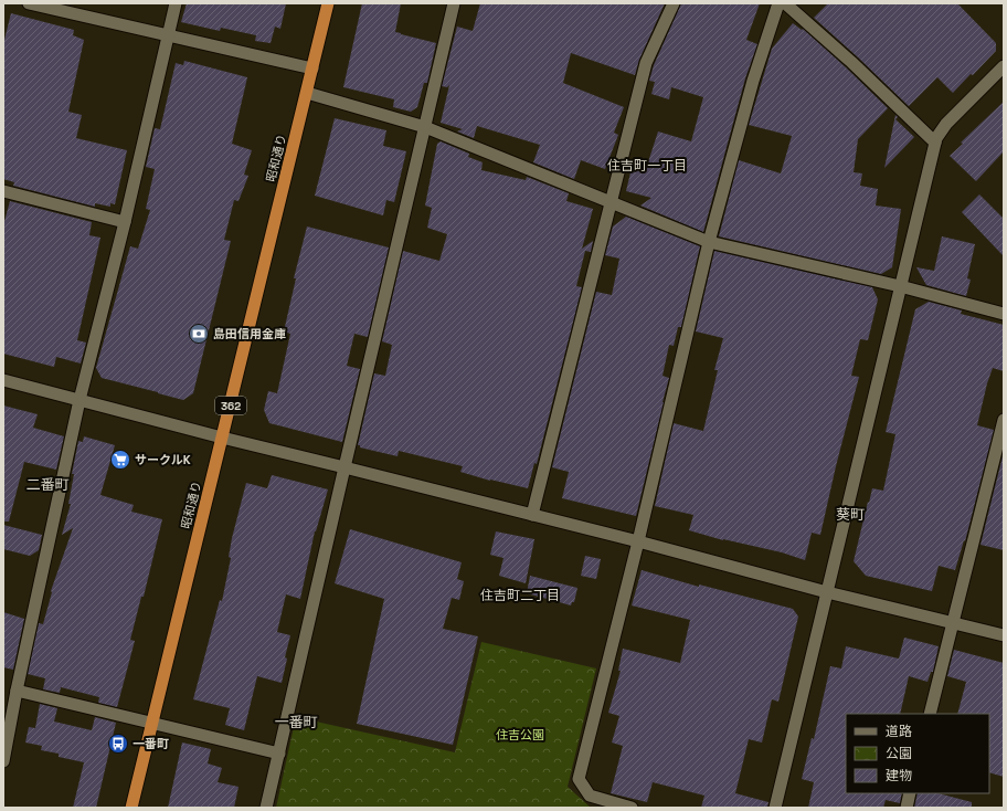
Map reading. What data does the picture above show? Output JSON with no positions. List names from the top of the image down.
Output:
{
  "streets": {
    "highway": ["昭和通り", "362"]
  },
  "districts": [
    "住吉町一丁目",
    "二番町",
    "葵町",
    "住吉町二丁目",
    "一番町"
  ],
  "parks": ["住吉公園"],
  "places": {
    "bank": ["島田信用金庫"],
    "supermarket": ["サークルK"],
    "bus stop": ["一番町"]
  },
  "legend": ["道路", "公園", "建物"]
}
